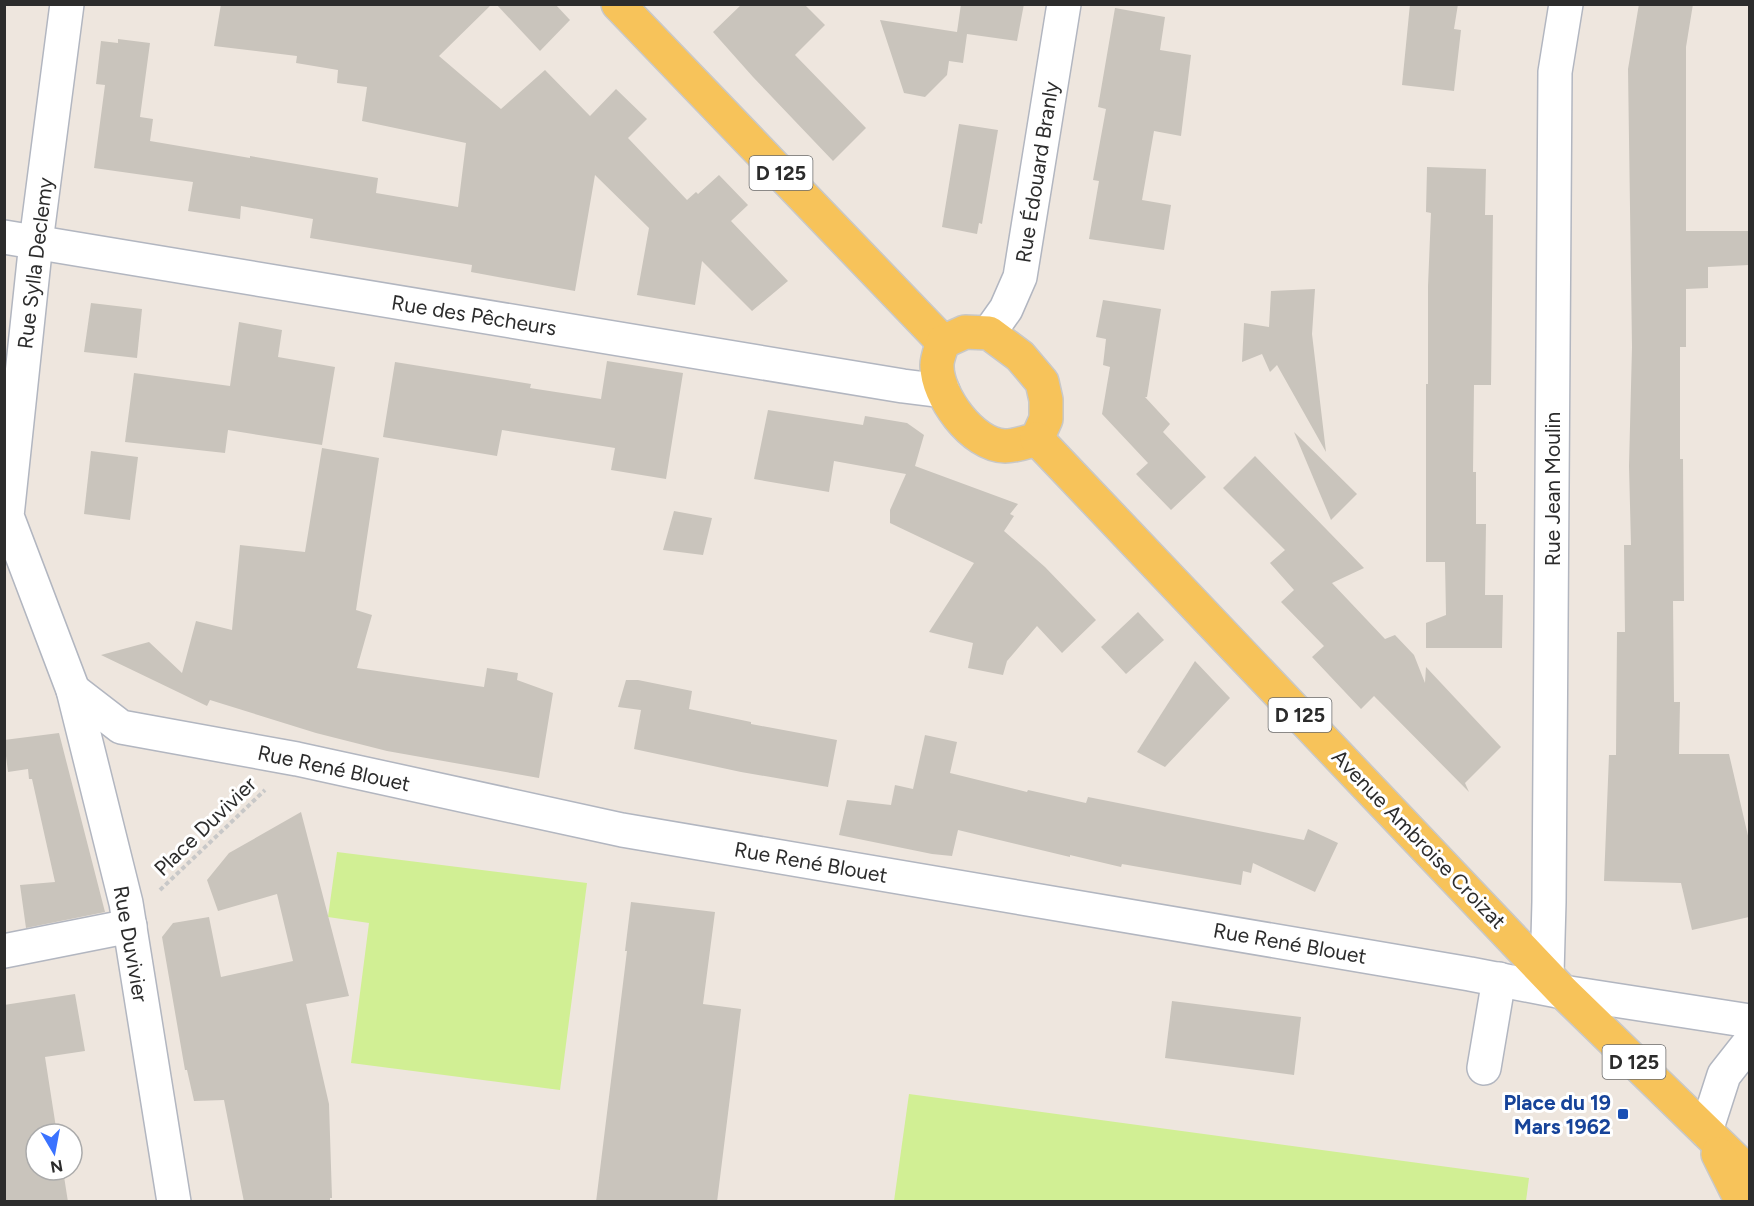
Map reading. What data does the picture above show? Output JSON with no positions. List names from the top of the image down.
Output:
{
  "streets": {
    "main road": ["D 125", "Avenue Ambroise Croizat"],
    "street": [
      "Rue Édouard Branly",
      "Rue Sylla Declemy",
      "Rue des Pêcheurs",
      "Rue Jean Moulin",
      "Rue René Blouet",
      "Rue Duvivier"
    ],
    "path": ["Place Duvivier"]
  },
  "crossings": [
    ["Rue Édouard Branly", "D 125"],
    ["Rue Édouard Branly", "Rue des Pêcheurs"],
    ["Rue Édouard Branly", "Avenue Ambroise Croizat"],
    ["D 125", "Rue des Pêcheurs"],
    ["D 125", "Avenue Ambroise Croizat"],
    ["Rue Sylla Declemy", "Rue des Pêcheurs"],
    ["Rue Sylla Declemy", "Rue René Blouet"],
    ["Rue Sylla Declemy", "Rue Duvivier"],
    ["Rue des Pêcheurs", "Avenue Ambroise Croizat"],
    ["Rue Jean Moulin", "Rue René Blouet"],
    ["Rue Jean Moulin", "Avenue Ambroise Croizat"],
    ["Rue René Blouet", "Place Duvivier"],
    ["Rue René Blouet", "Avenue Ambroise Croizat"],
    ["Rue René Blouet", "Rue Duvivier"],
    ["Place Duvivier", "Rue Duvivier"]
  ],
  "places": {
    "transit": ["Place du 19 Mars 1962"]
  },
  "north": "bottom"
}
